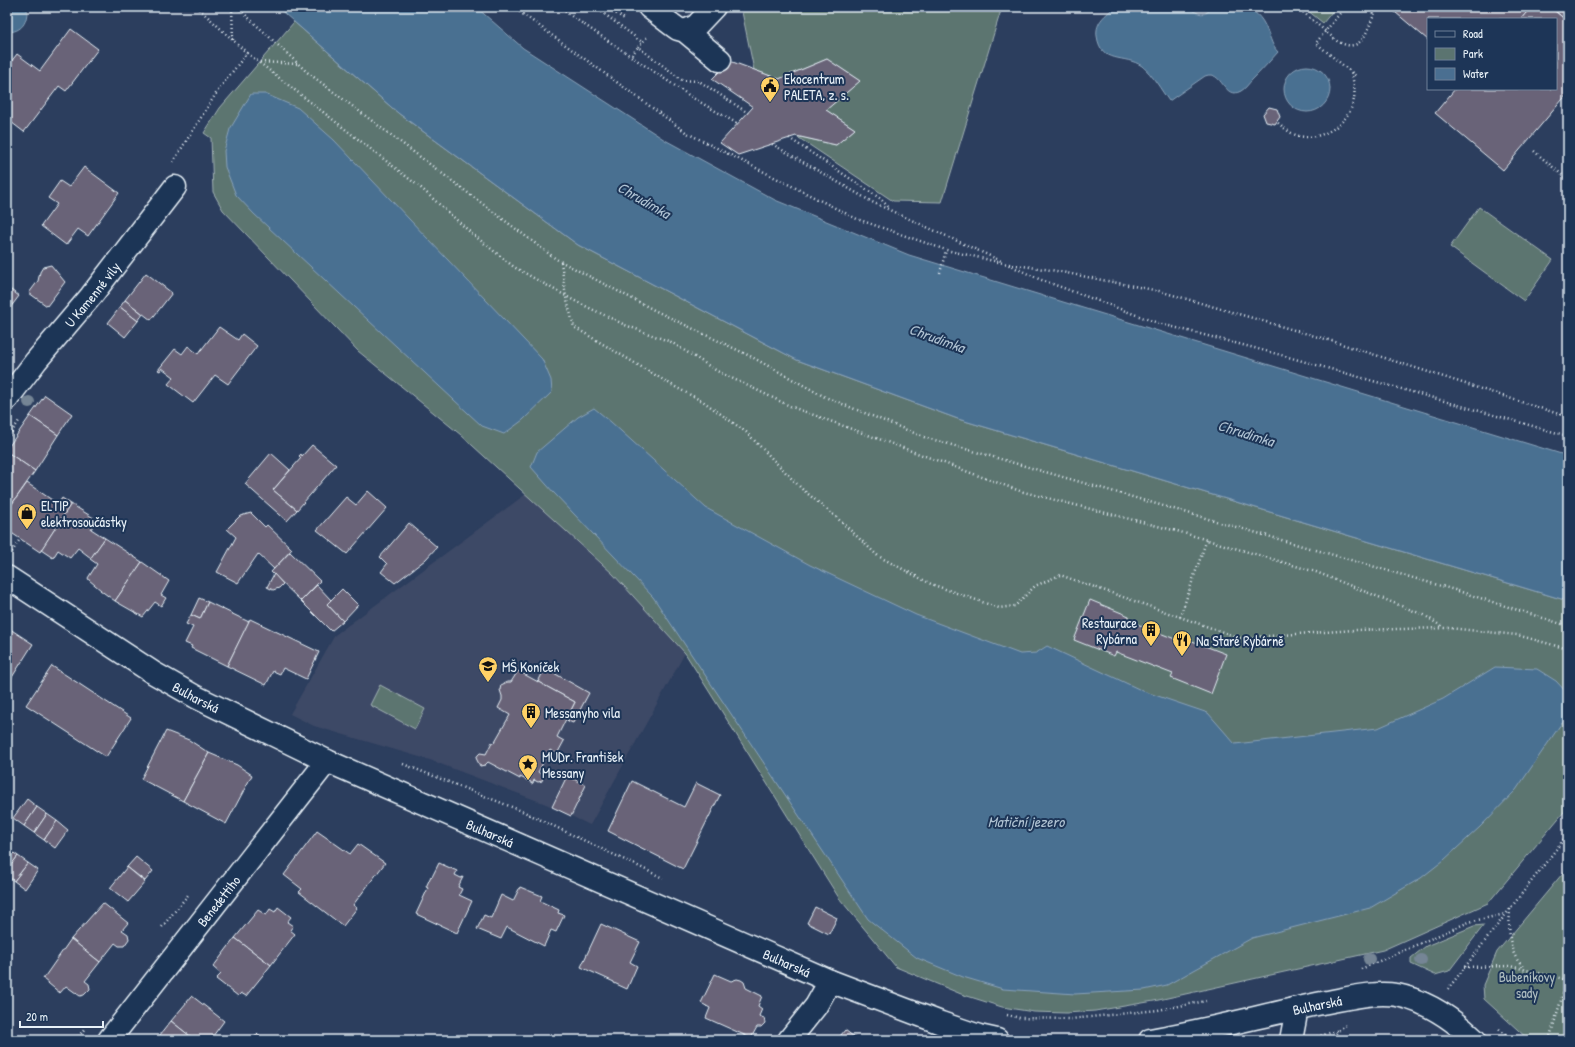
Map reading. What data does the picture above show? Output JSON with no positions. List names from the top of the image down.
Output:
{
  "streets": {
    "street": ["U Kamenné vily", "Bulharská", "Benedettiho"]
  },
  "crossings": [
    ["Bulharská", "Benedettiho"]
  ],
  "water": ["Chrudimka", "Matiční jezero"],
  "parks": ["Bubeníkovy sady"],
  "places": {
    "public building": ["Ekocentrum PALETA, z. s."],
    "shop": ["ELTIP elektrosoučástky"],
    "building": ["Restaurace Rybárna", "Messanyho vila"],
    "restaurant": ["Na Staré Rybárně"],
    "school or university": ["MŠ Koníček"],
    "place": ["MUDr. František Messany"]
  },
  "legend": ["Road", "Park", "Water"],
  "scale_bar": "20 m"
}
